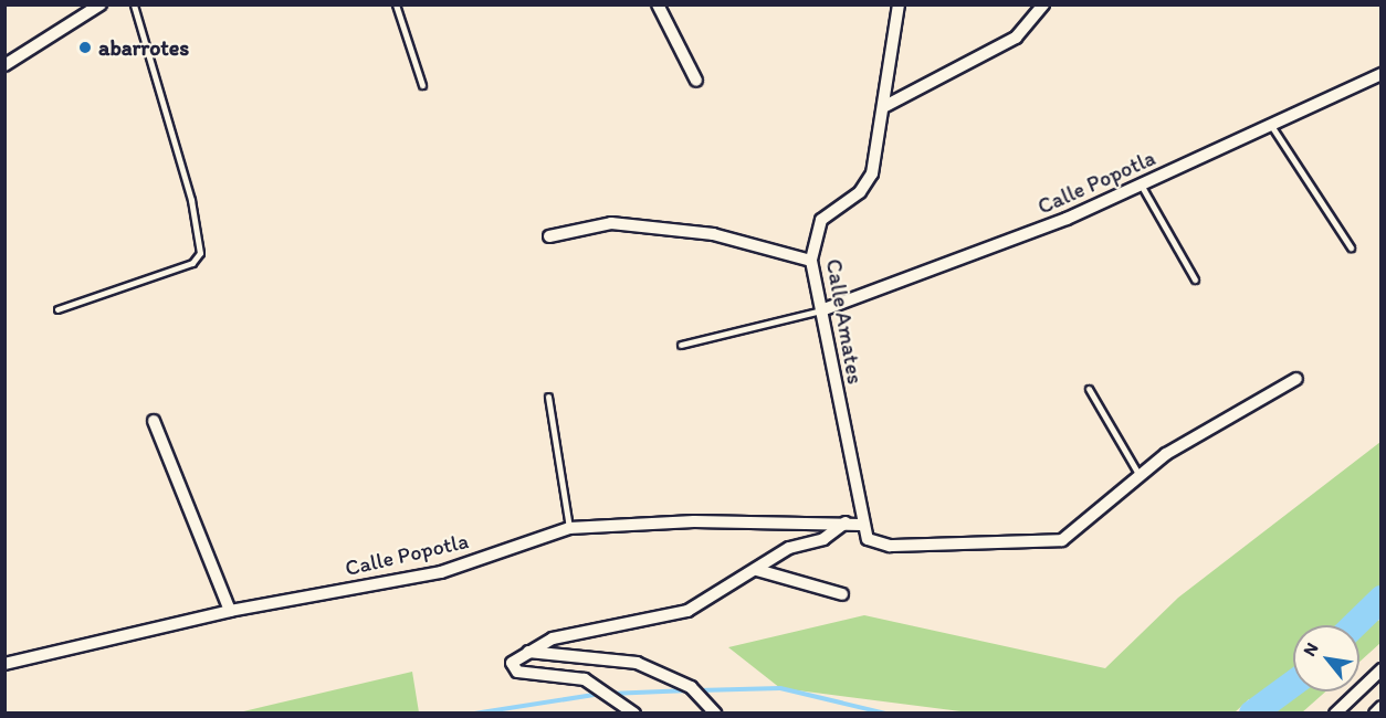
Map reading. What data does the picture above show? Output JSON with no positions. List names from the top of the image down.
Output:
{
  "streets": {
    "street": ["Calle Popotla", "Calle Amates"]
  },
  "crossings": [
    ["Calle Popotla", "Calle Amates"]
  ],
  "places": ["abarrotes"],
  "north": "top left"
}
